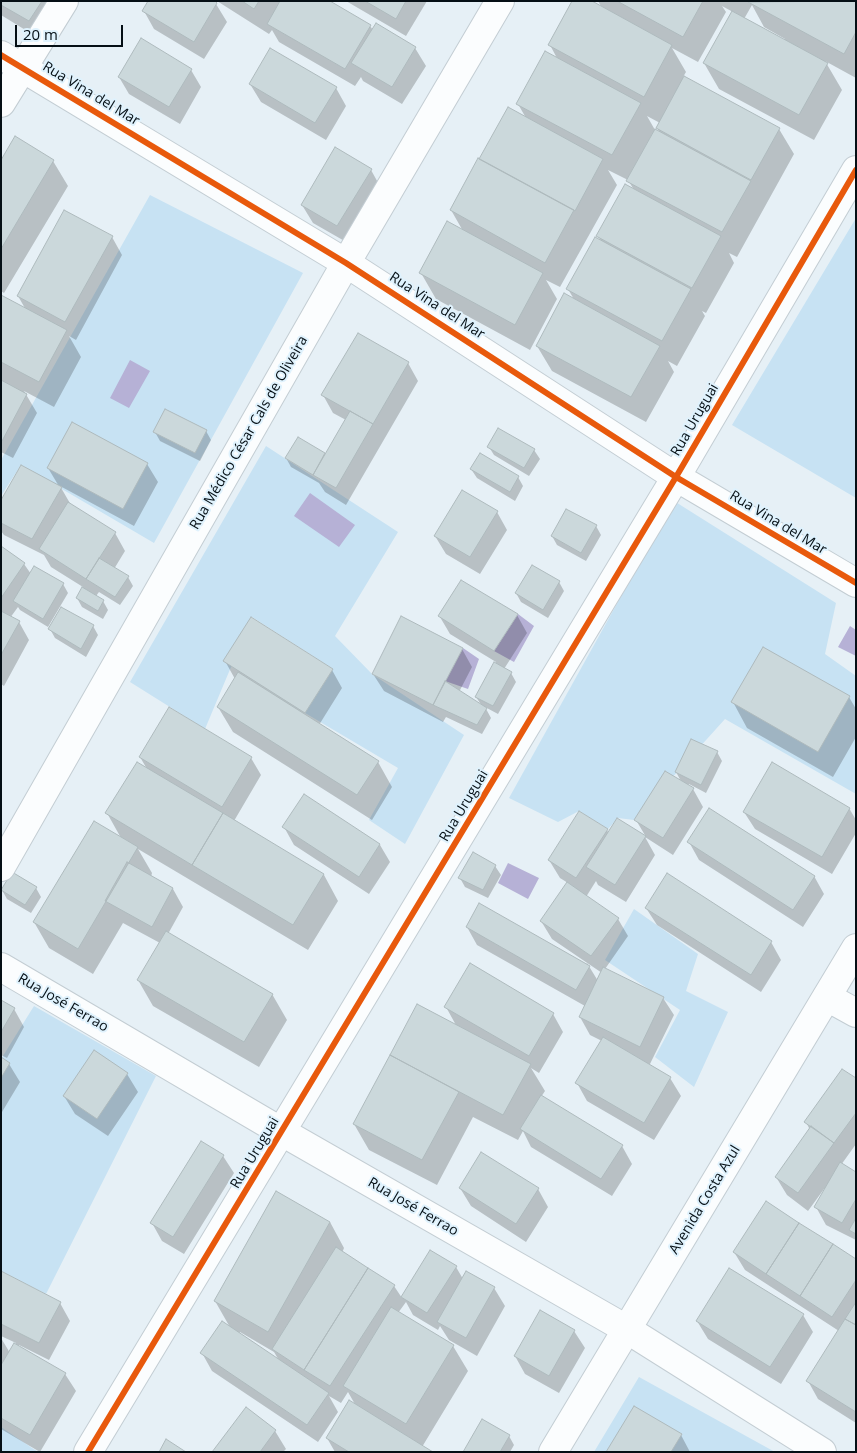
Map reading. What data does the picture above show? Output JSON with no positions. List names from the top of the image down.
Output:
{
  "streets": {
    "street": [
      "Rua Vina del Mar",
      "Rua Uruguai",
      "Rua Médico César Cals de Oliveira",
      "Rua José Ferrao",
      "Avenida Costa Azul"
    ]
  },
  "crossings": [
    ["Rua Vina del Mar", "Rua Uruguai"],
    ["Rua Vina del Mar", "Rua Médico César Cals de Oliveira"],
    ["Rua Uruguai", "Rua José Ferrao"],
    ["Rua José Ferrao", "Avenida Costa Azul"]
  ],
  "scale_bar": "20 m"
}
